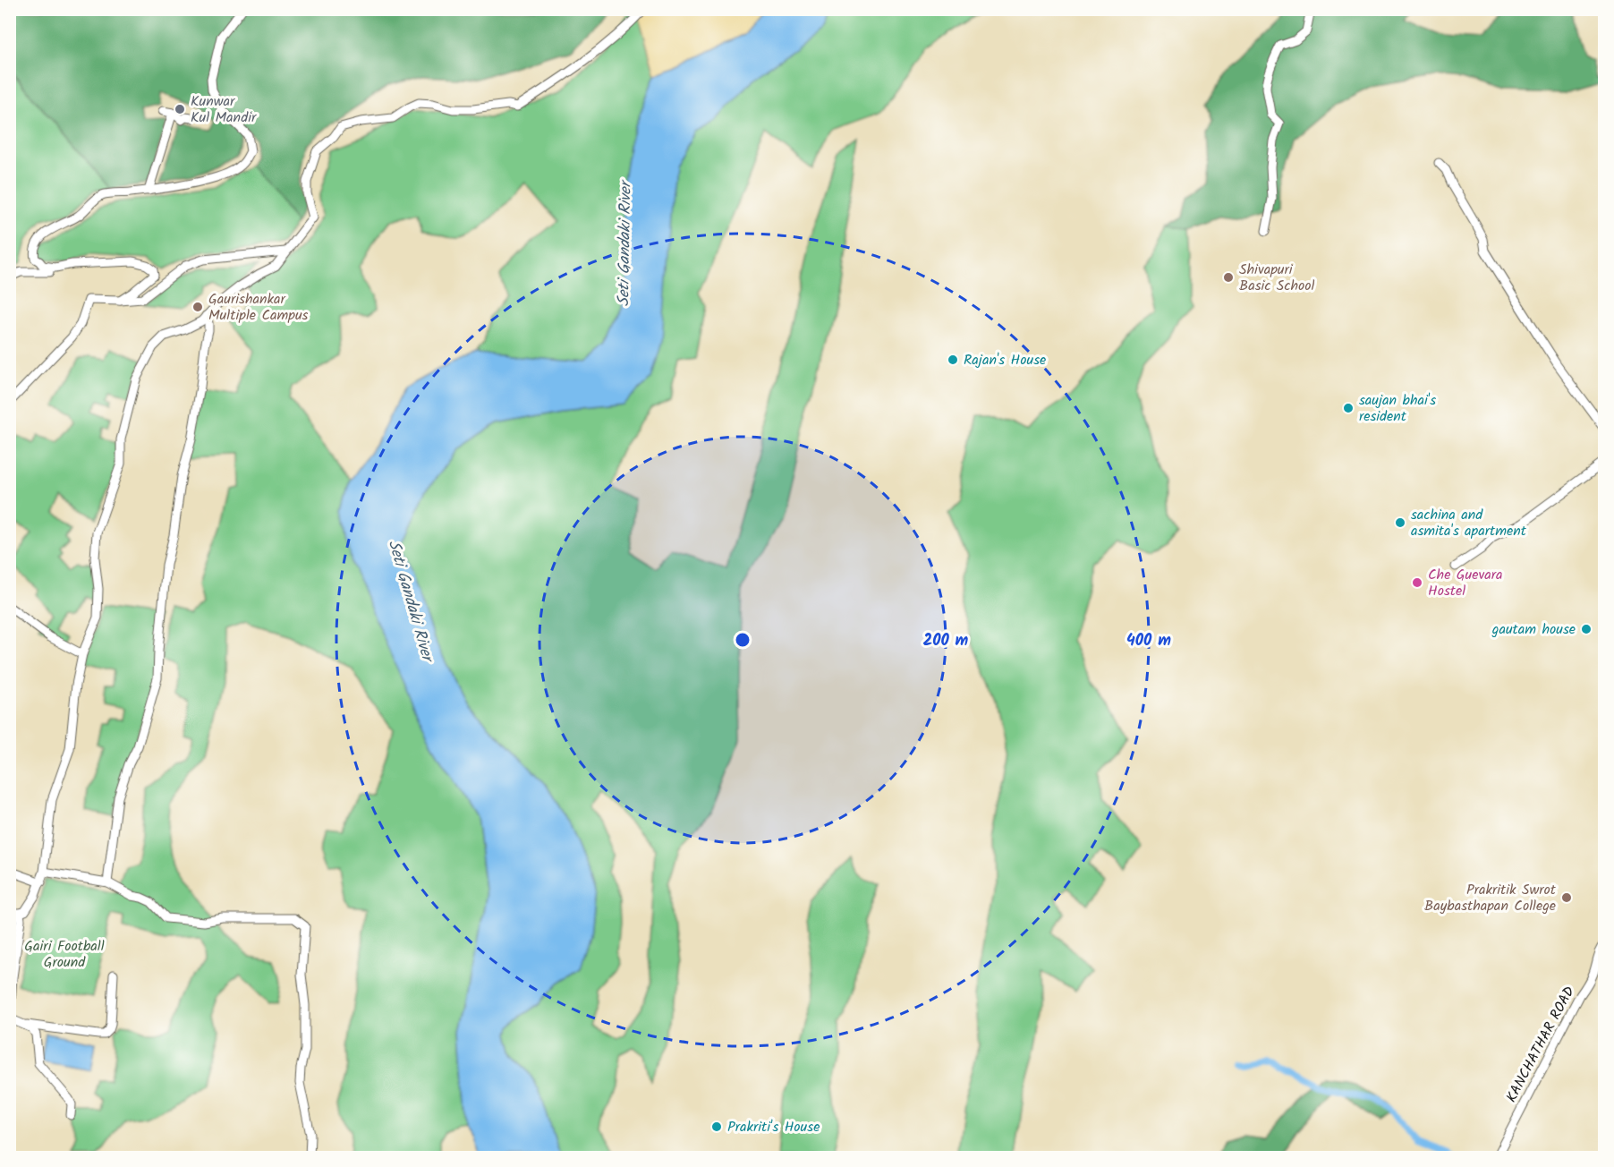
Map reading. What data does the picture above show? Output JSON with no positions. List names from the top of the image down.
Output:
{
  "streets": {
    "street": ["KANCHATHAR ROAD"]
  },
  "water": ["Seti Gandaki River"],
  "parks": ["Gairi Football Ground"],
  "places": [
    "Kunwar Kul Mandir",
    "Shivapuri Basic School",
    "Gaurishankar Multiple Campus",
    "Rajan's House",
    "saujan bhai's resident",
    "sachina and asmita's apartment",
    "Che Guevara Hostel",
    "gautam house",
    "Prakritik Swrot Baybasthapan College",
    "Prakriti's House"
  ],
  "rings": ["200 m", "400 m"]
}
